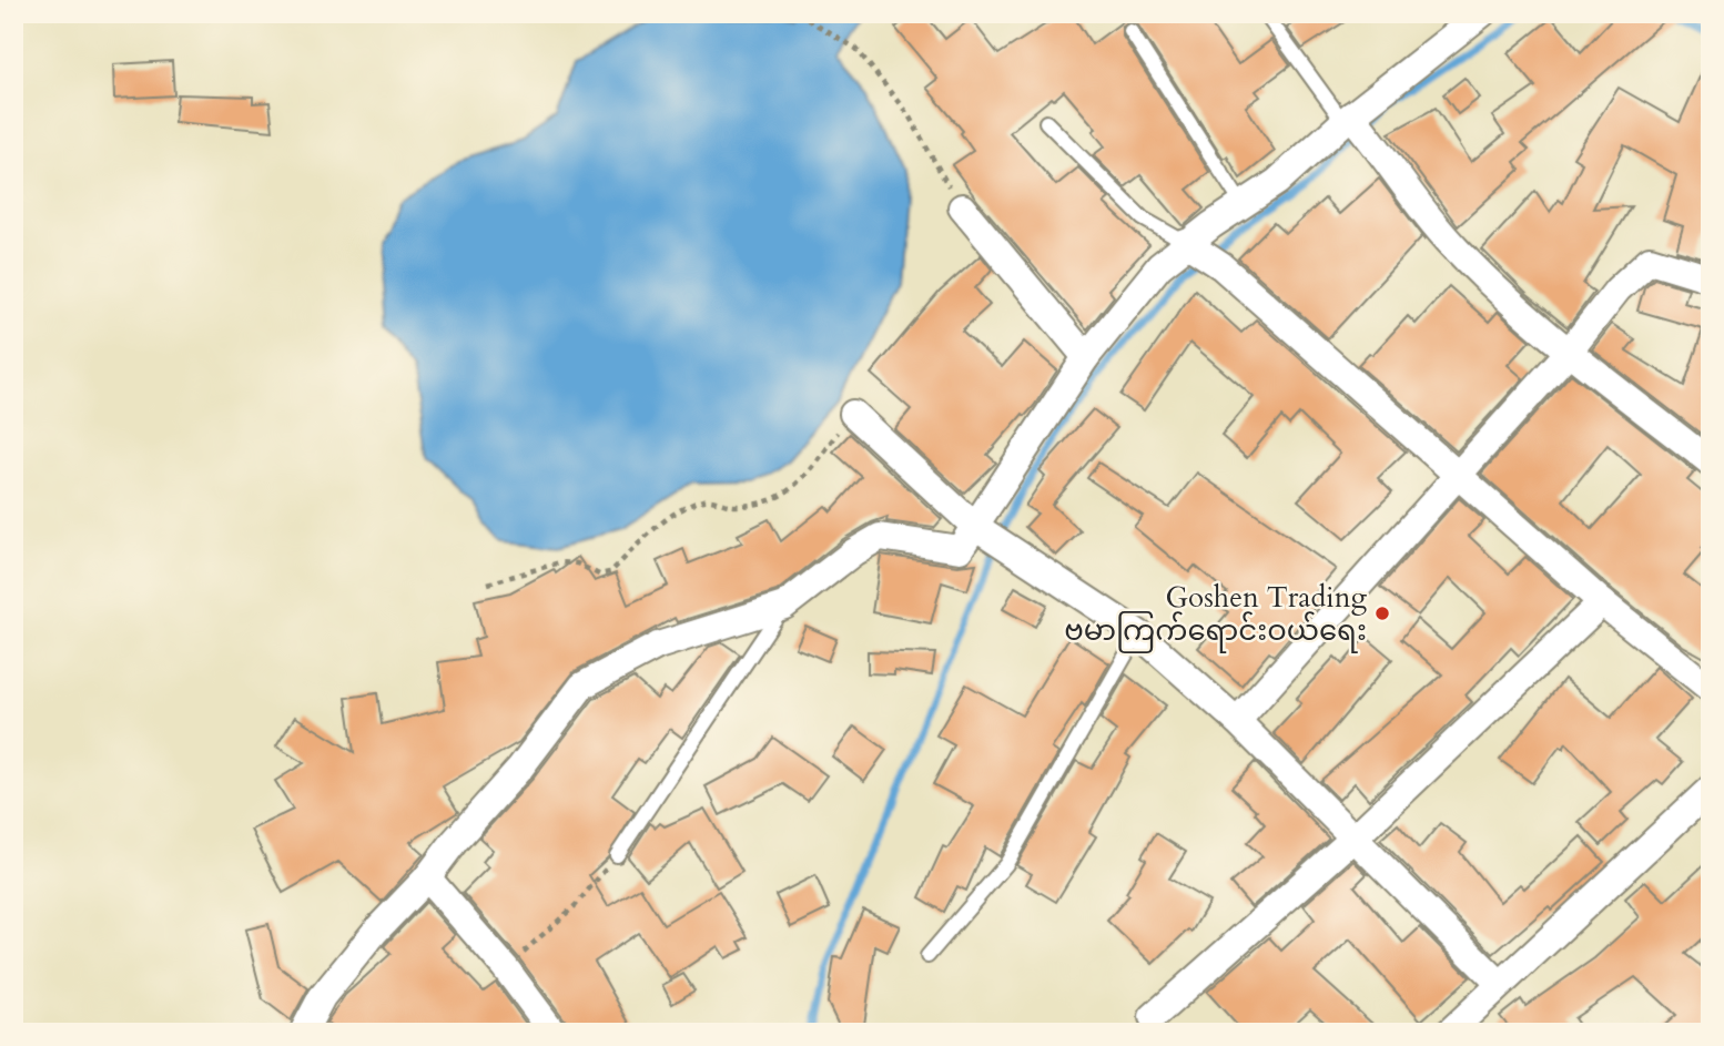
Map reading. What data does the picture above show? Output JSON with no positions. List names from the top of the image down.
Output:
{
  "places": ["Goshen Trading ဗမာကြက်ရောင်းဝယ်ရေး"]
}
